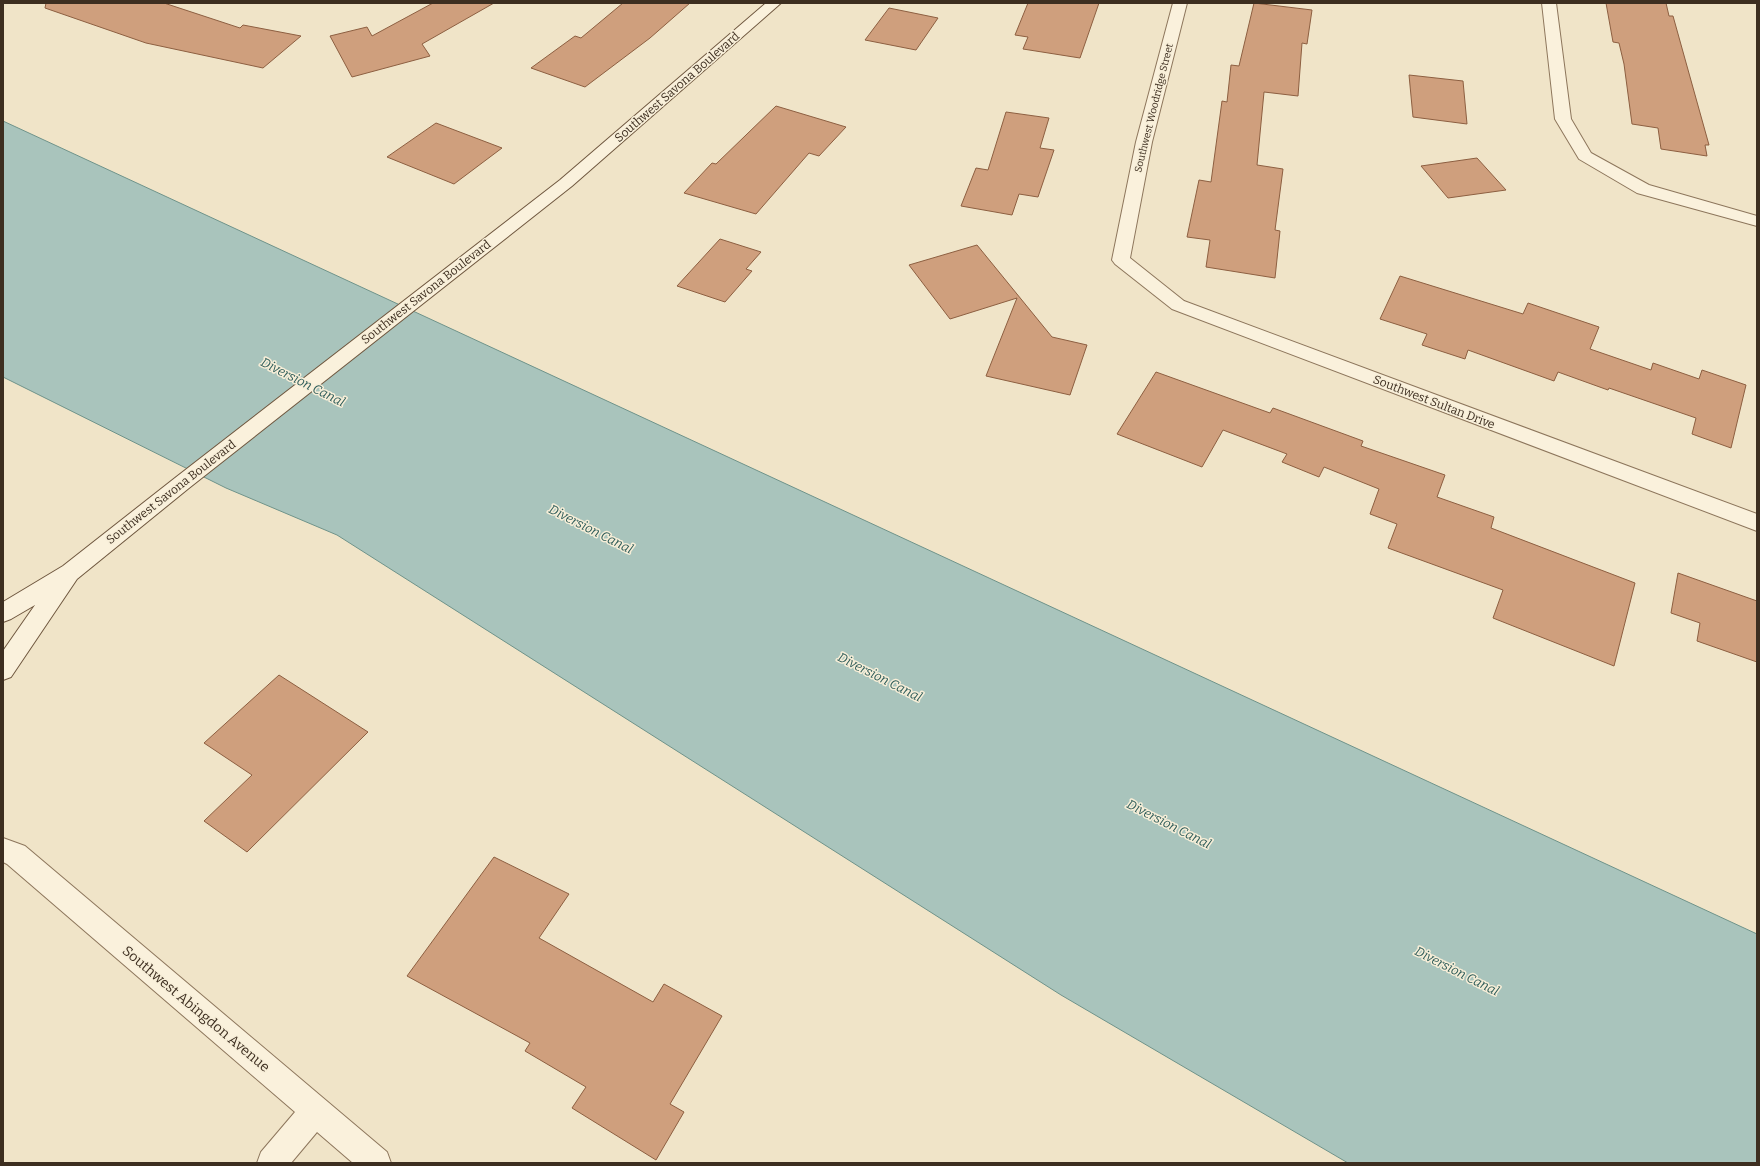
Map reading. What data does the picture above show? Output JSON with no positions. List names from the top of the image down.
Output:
{
  "streets": {
    "street": [
      "Southwest Savona Boulevard",
      "Southwest Woodridge Street",
      "Southwest Sultan Drive",
      "Southwest Abingdon Avenue"
    ]
  },
  "crossings": [
    ["Southwest Woodridge Street", "Southwest Sultan Drive"]
  ],
  "water": ["Diversion Canal"]
}
